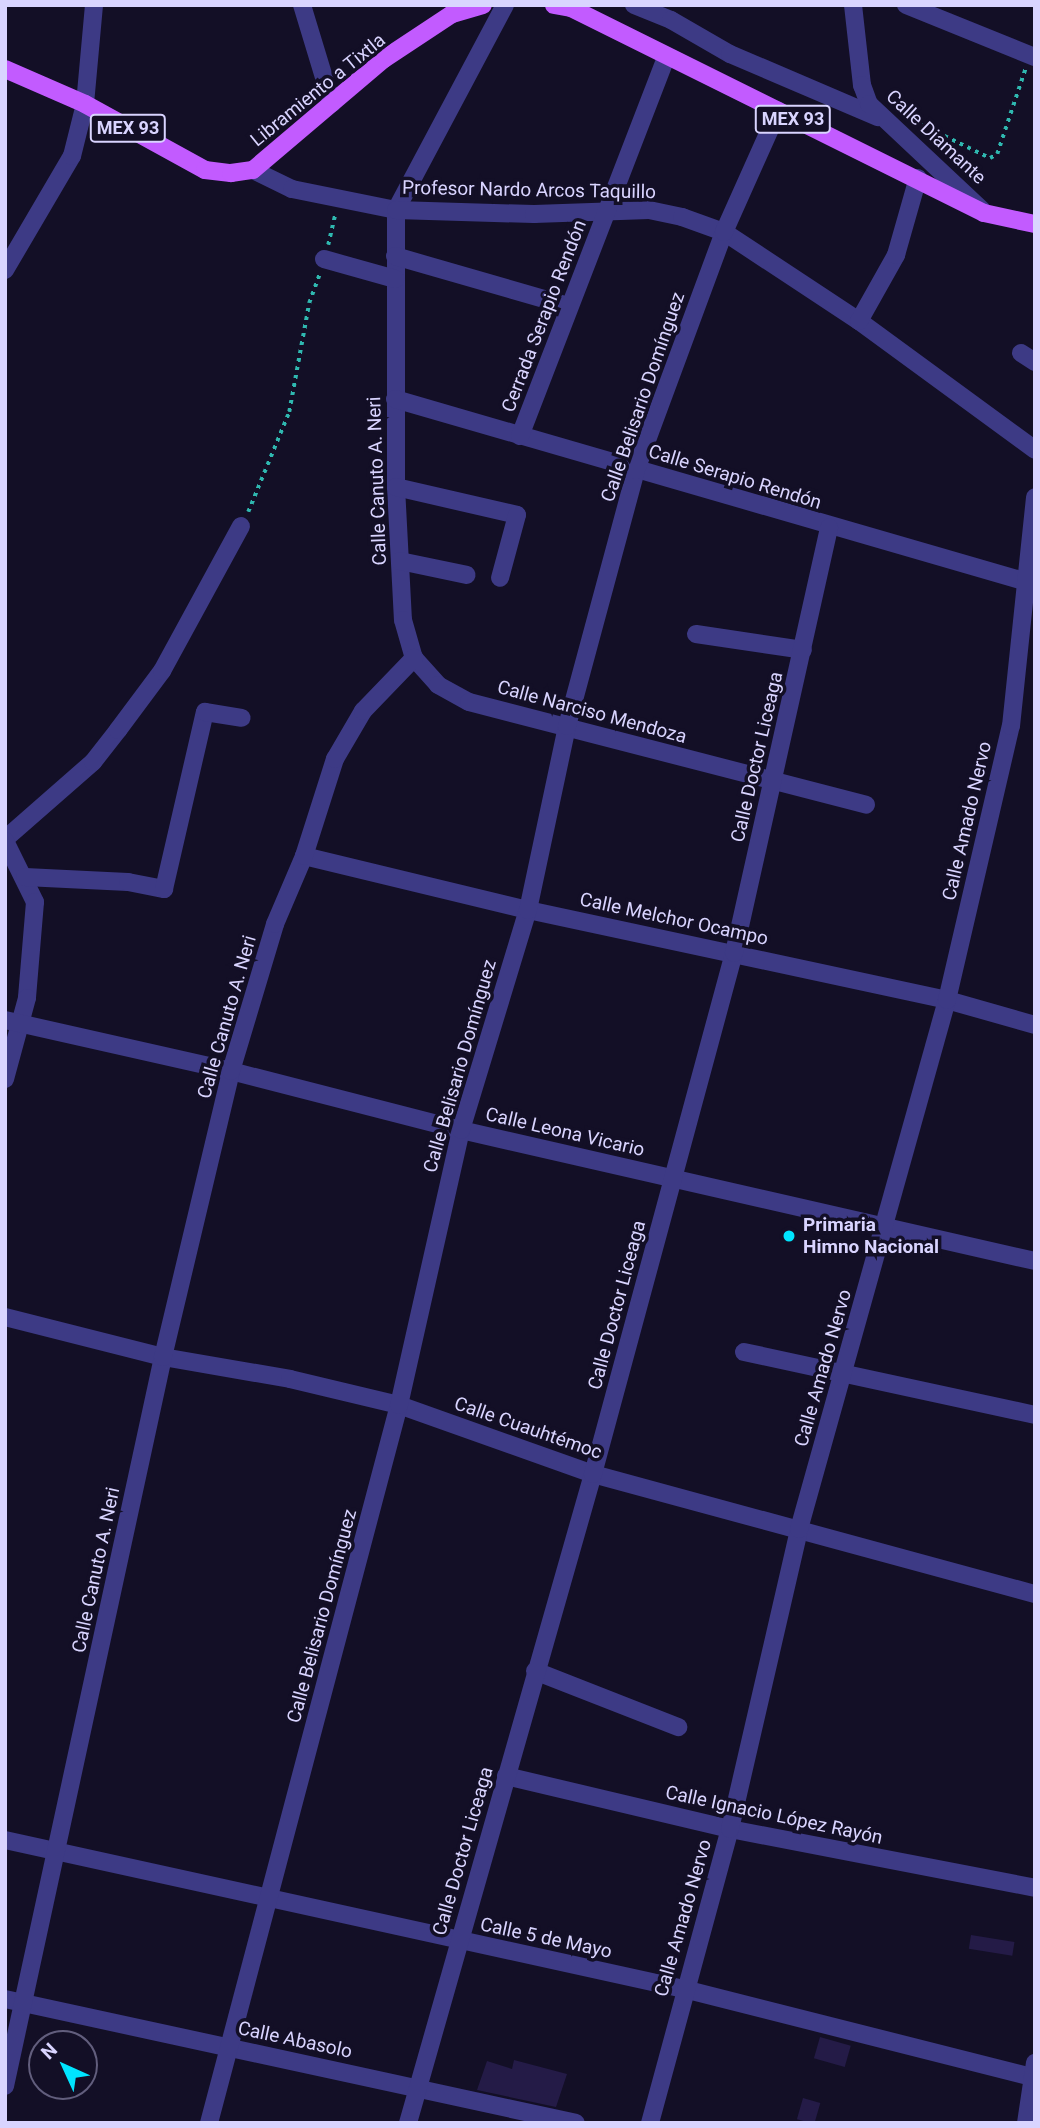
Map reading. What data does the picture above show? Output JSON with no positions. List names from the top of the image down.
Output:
{
  "streets": {
    "main road": ["Libramiento a Tixtla", "MEX 93"],
    "street": [
      "Calle Diamante",
      "Profesor Nardo Arcos Taquillo",
      "Cerrada Serapio Rendón",
      "Calle Belisario Domínguez",
      "Calle Serapio Rendón",
      "Calle Canuto A. Neri",
      "Calle Narciso Mendoza",
      "Calle Doctor Liceaga",
      "Calle Amado Nervo",
      "Calle Melchor Ocampo",
      "Calle Leona Vicario",
      "Calle Cuauhtémoc",
      "Calle Ignacio López Rayón",
      "Calle 5 de Mayo",
      "Calle Abasolo"
    ]
  },
  "crossings": [
    ["Libramiento a Tixtla", "MEX 93"],
    ["Libramiento a Tixtla", "Profesor Nardo Arcos Taquillo"],
    ["MEX 93", "Calle Diamante"],
    ["MEX 93", "Profesor Nardo Arcos Taquillo"],
    ["MEX 93", "Cerrada Serapio Rendón"],
    ["MEX 93", "Calle Belisario Domínguez"],
    ["Profesor Nardo Arcos Taquillo", "Cerrada Serapio Rendón"],
    ["Profesor Nardo Arcos Taquillo", "Calle Belisario Domínguez"],
    ["Profesor Nardo Arcos Taquillo", "Calle Canuto A. Neri"],
    ["Cerrada Serapio Rendón", "Calle Serapio Rendón"],
    ["Calle Belisario Domínguez", "Calle Serapio Rendón"],
    ["Calle Belisario Domínguez", "Calle Narciso Mendoza"],
    ["Calle Belisario Domínguez", "Calle Melchor Ocampo"],
    ["Calle Belisario Domínguez", "Calle Leona Vicario"],
    ["Calle Belisario Domínguez", "Calle Cuauhtémoc"],
    ["Calle Belisario Domínguez", "Calle 5 de Mayo"],
    ["Calle Belisario Domínguez", "Calle Abasolo"],
    ["Calle Serapio Rendón", "Calle Canuto A. Neri"],
    ["Calle Serapio Rendón", "Calle Doctor Liceaga"],
    ["Calle Serapio Rendón", "Calle Amado Nervo"],
    ["Calle Canuto A. Neri", "Calle Narciso Mendoza"],
    ["Calle Canuto A. Neri", "Calle Melchor Ocampo"],
    ["Calle Canuto A. Neri", "Calle Leona Vicario"],
    ["Calle Canuto A. Neri", "Calle Cuauhtémoc"],
    ["Calle Canuto A. Neri", "Calle 5 de Mayo"],
    ["Calle Canuto A. Neri", "Calle Abasolo"],
    ["Calle Narciso Mendoza", "Calle Doctor Liceaga"],
    ["Calle Doctor Liceaga", "Calle Melchor Ocampo"],
    ["Calle Doctor Liceaga", "Calle Leona Vicario"],
    ["Calle Doctor Liceaga", "Calle Cuauhtémoc"],
    ["Calle Doctor Liceaga", "Calle Ignacio López Rayón"],
    ["Calle Doctor Liceaga", "Calle 5 de Mayo"],
    ["Calle Doctor Liceaga", "Calle Abasolo"],
    ["Calle Amado Nervo", "Calle Melchor Ocampo"],
    ["Calle Amado Nervo", "Calle Leona Vicario"],
    ["Calle Amado Nervo", "Calle Cuauhtémoc"],
    ["Calle Amado Nervo", "Calle Ignacio López Rayón"],
    ["Calle Amado Nervo", "Calle 5 de Mayo"]
  ],
  "places": ["Primaria Himno Nacional"],
  "north": "top left"
}
